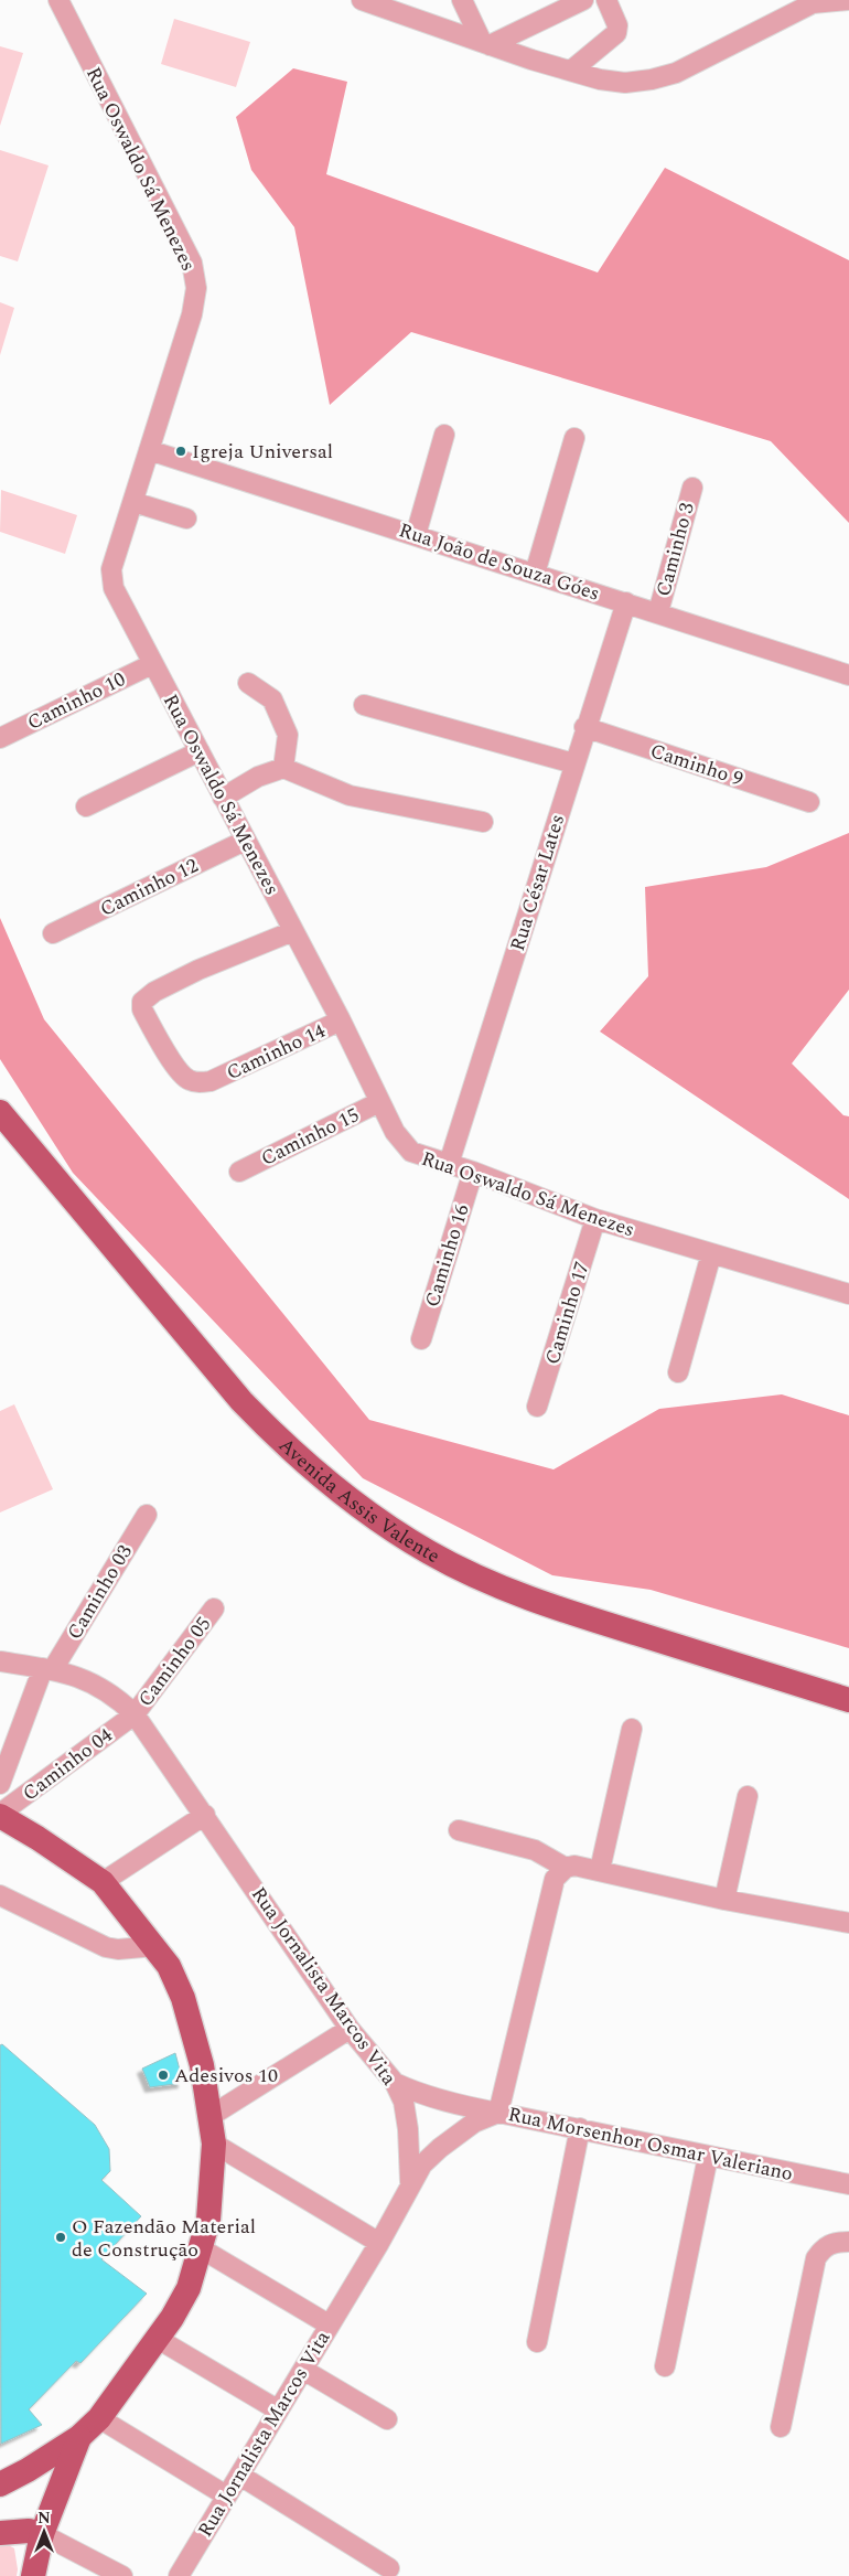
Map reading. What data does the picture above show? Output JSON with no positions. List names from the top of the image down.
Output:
{
  "streets": {
    "main road": ["Avenida Assis Valente"],
    "street": [
      "Rua Oswaldo Sá Menezes",
      "Caminho 3",
      "Rua João de Souza Góes",
      "Caminho 10",
      "Caminho 9",
      "Rua César Lates",
      "Caminho 12",
      "Caminho 14",
      "Caminho 15",
      "Caminho 16",
      "Caminho 17",
      "Caminho 03",
      "Caminho 05",
      "Caminho 04",
      "Rua Jornalista Marcos Vita",
      "Rua Morsenhor Osmar Valeriano"
    ]
  },
  "crossings": [
    ["Rua Oswaldo Sá Menezes", "Rua João de Souza Góes"],
    ["Rua Oswaldo Sá Menezes", "Caminho 10"],
    ["Rua Oswaldo Sá Menezes", "Rua César Lates"],
    ["Rua Oswaldo Sá Menezes", "Caminho 12"],
    ["Rua Oswaldo Sá Menezes", "Caminho 14"],
    ["Rua Oswaldo Sá Menezes", "Caminho 15"],
    ["Rua Oswaldo Sá Menezes", "Caminho 16"],
    ["Rua Oswaldo Sá Menezes", "Caminho 17"],
    ["Caminho 3", "Rua João de Souza Góes"],
    ["Rua João de Souza Góes", "Rua César Lates"],
    ["Caminho 9", "Rua César Lates"],
    ["Caminho 03", "Rua Jornalista Marcos Vita"],
    ["Caminho 05", "Caminho 04"],
    ["Caminho 05", "Rua Jornalista Marcos Vita"],
    ["Caminho 04", "Rua Jornalista Marcos Vita"]
  ],
  "places": ["Igreja Universal", "Adesivos 10", "O Fazendão Material de Construção"],
  "north": "top"
}
